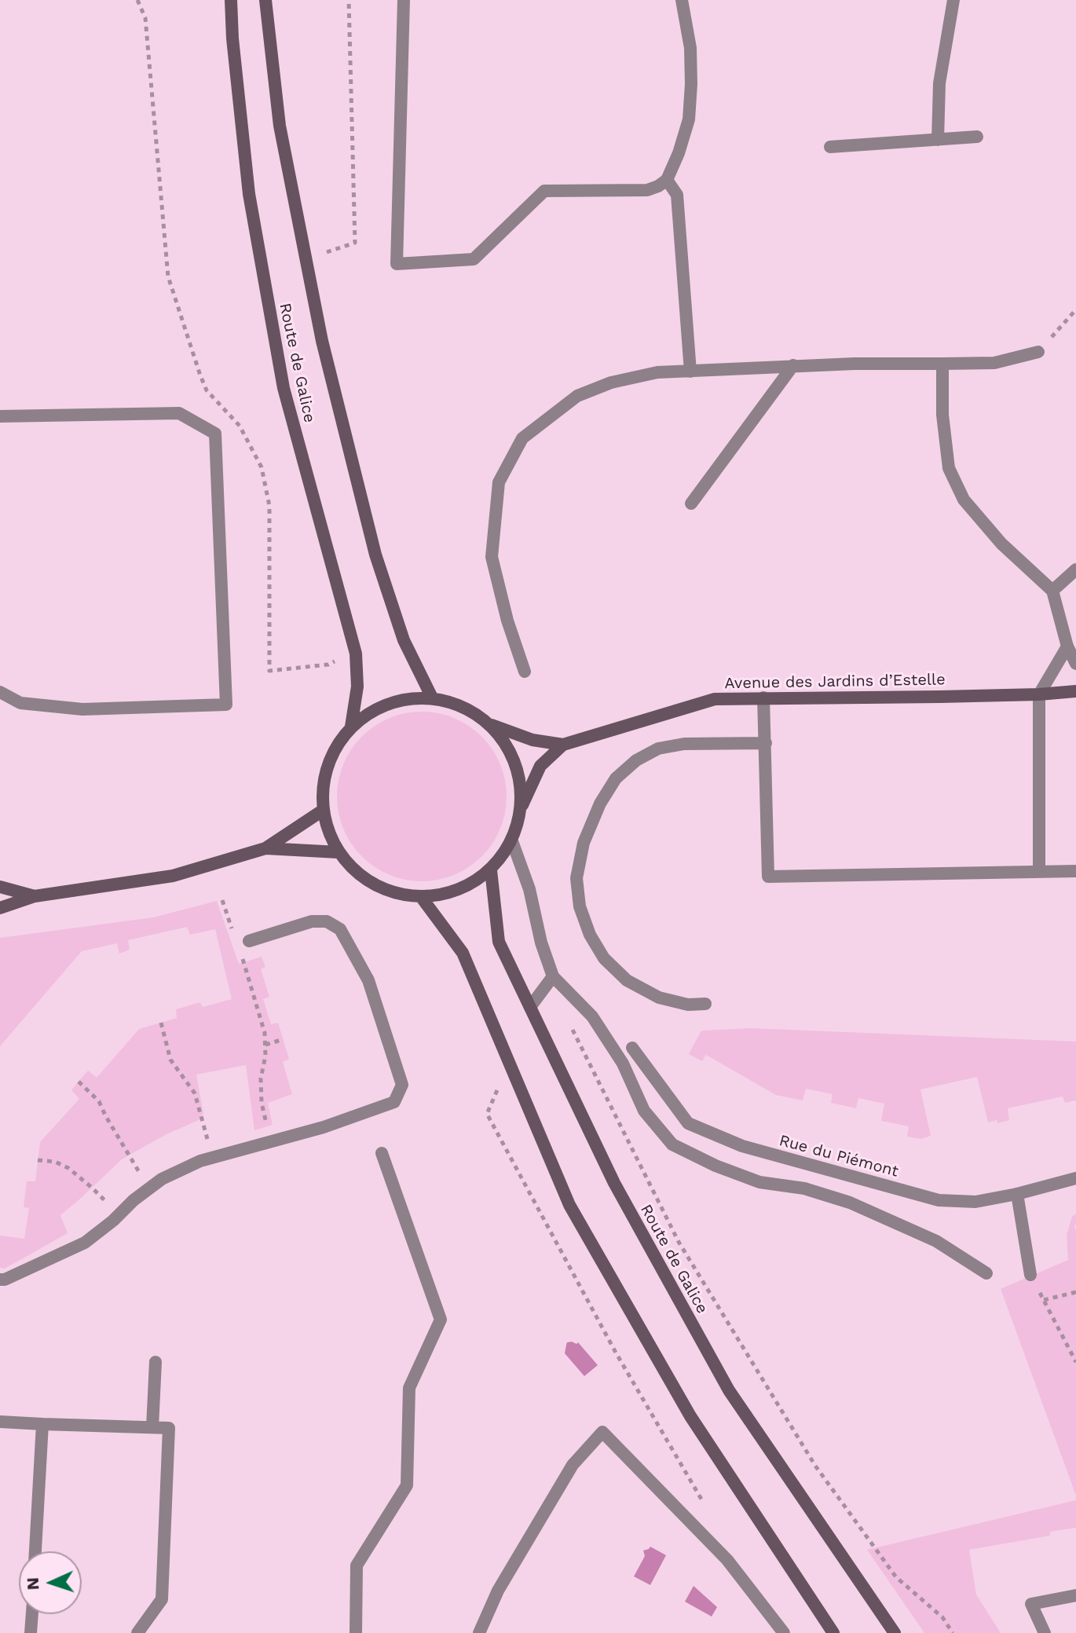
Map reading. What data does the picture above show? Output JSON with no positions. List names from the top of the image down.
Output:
{
  "streets": {
    "main road": ["Route de Galice", "Avenue des Jardins d’Estelle"],
    "street": ["Rue du Piémont"]
  },
  "crossings": [
    ["Route de Galice", "Avenue des Jardins d’Estelle"]
  ],
  "north": "left"
}
